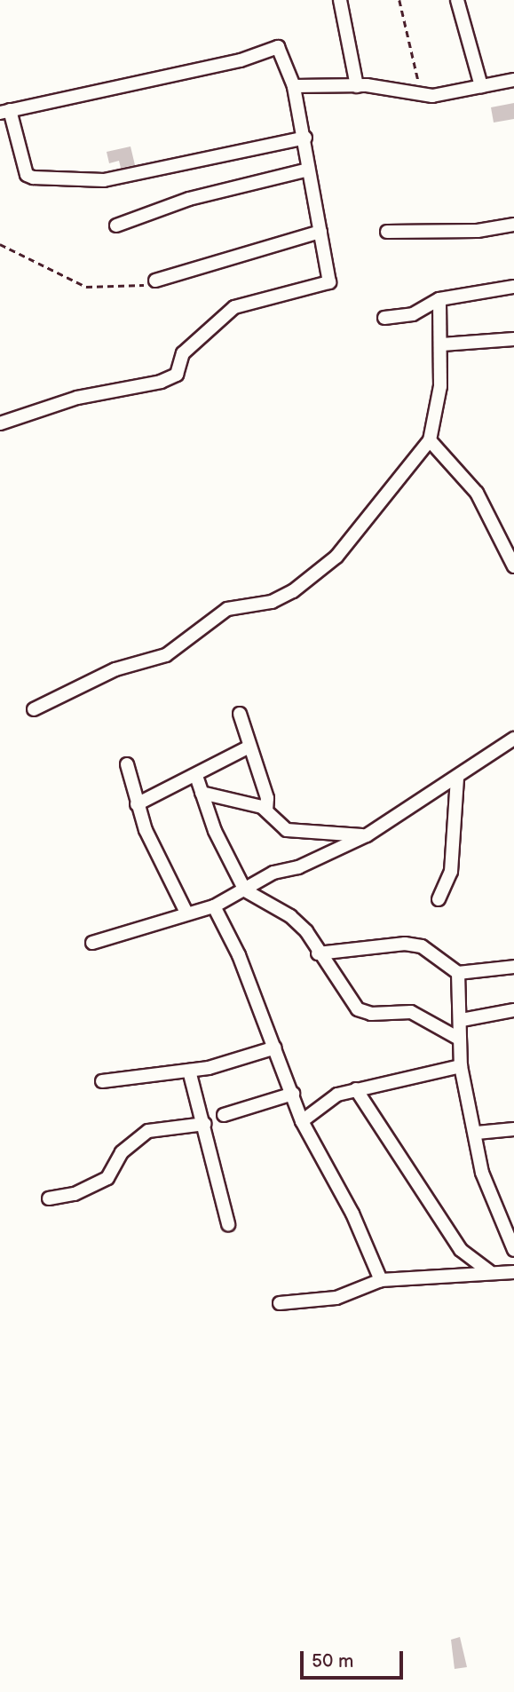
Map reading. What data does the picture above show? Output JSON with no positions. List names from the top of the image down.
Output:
{
  "scale_bar": "50 m"
}
